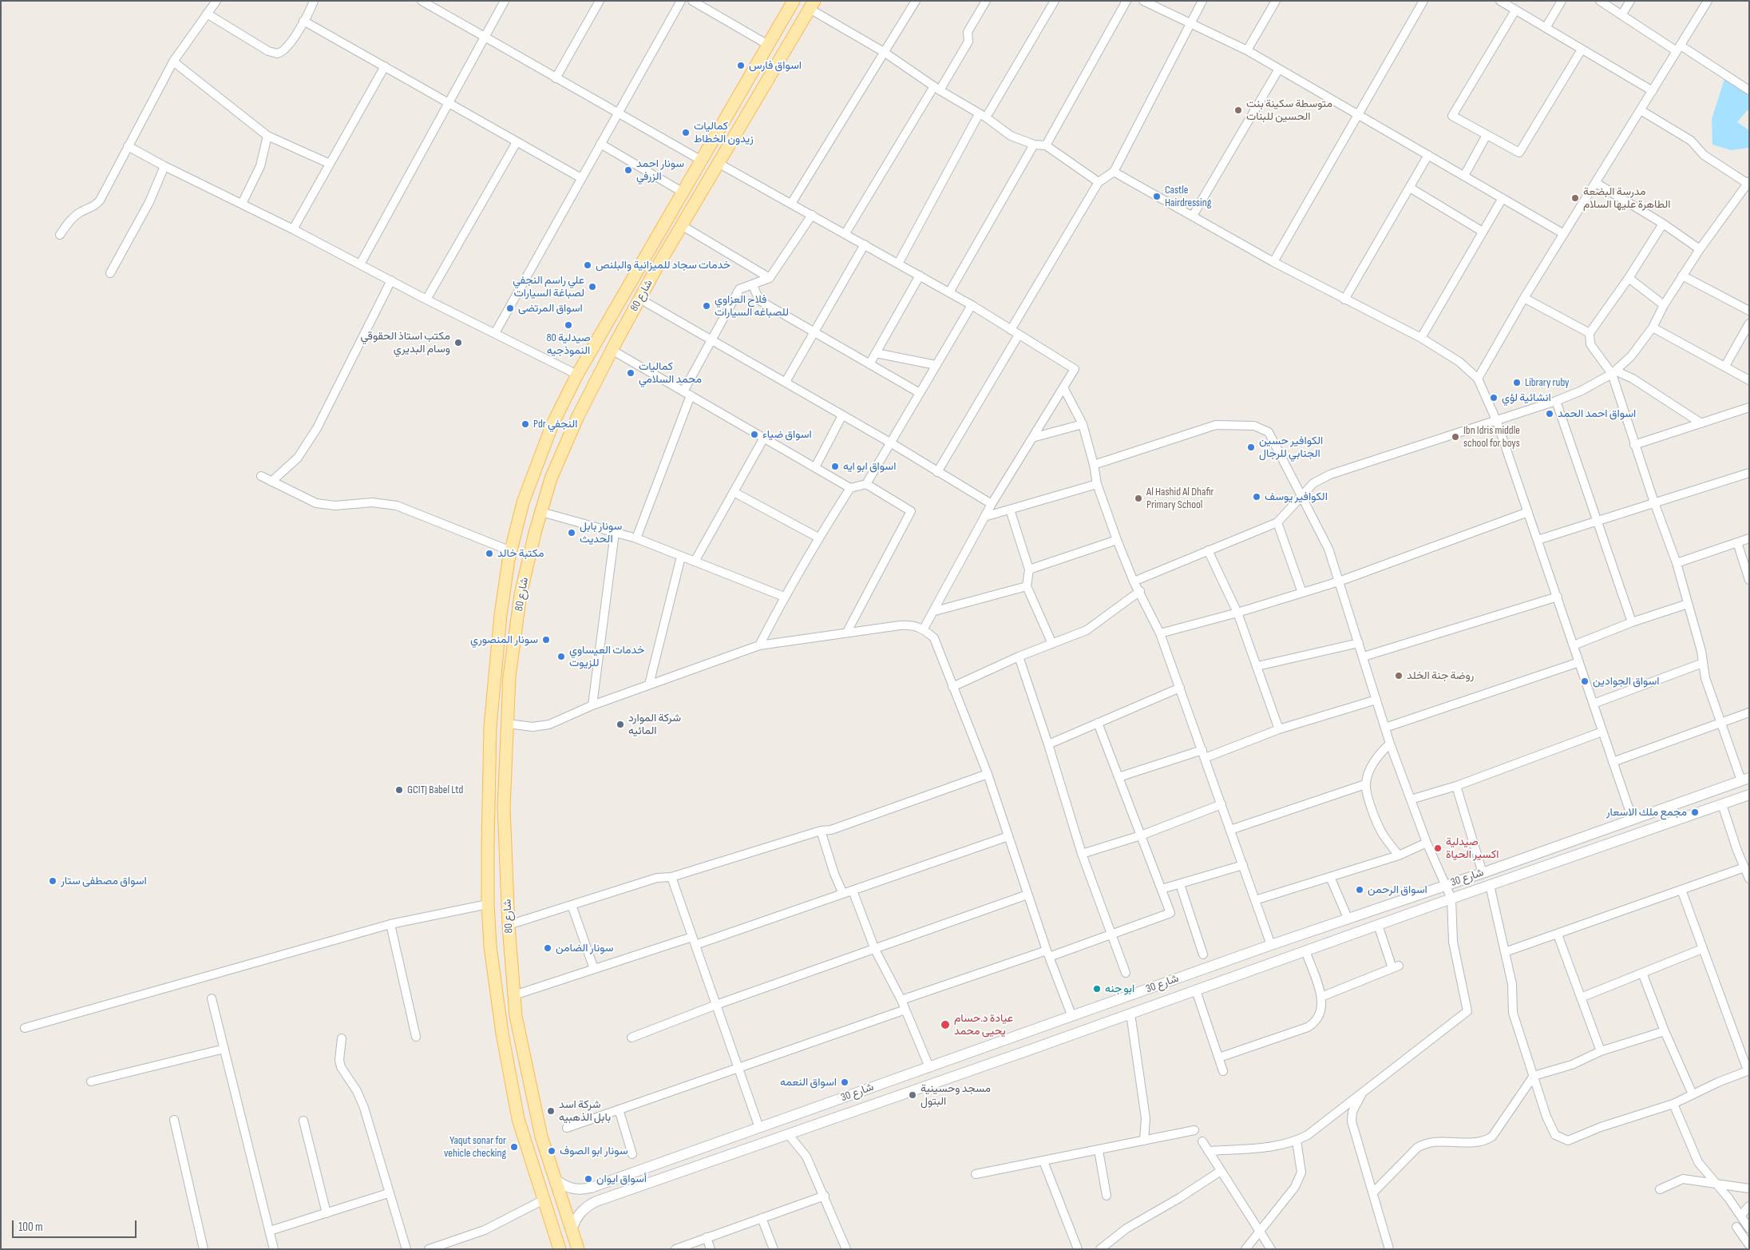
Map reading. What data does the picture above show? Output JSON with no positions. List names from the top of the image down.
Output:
{
  "streets": {
    "main road": ["شارع 80"],
    "street": ["شارع 30"]
  },
  "crossings": [
    ["شارع 80", "شارع 30"]
  ],
  "places": [
    "اسواق فارس",
    "متوسطة سكينة بنت الحسين للبنات",
    "كماليات زيدون الخطاط",
    "سونار احمد الزرفي",
    "Castle Hairdressing",
    "مدرسة البضعة الطاهرة عليها السلام",
    "خدمات سجاد للميزانية والبلنص",
    "علي راسم النجفي لصباغة السيارات",
    "فلاح العزاوي للصباغه السيارات",
    "اسواق المرتضى",
    "صيدلية 80 النموذجيه",
    "مكتب استاذ الحقوقي وسام البديري",
    "كماليات محمد السلامي",
    "Library ruby",
    "انشائية لؤي",
    "اسواق احمد الحمد",
    "Pdr النجفي",
    "اسواق ضياء",
    "Ibn Idris middle school for boys",
    "الكوافير حسين الجنابي للرجال",
    "اسواق ابو ايه",
    "الكوافير يوسف",
    "Al Hashid Al Dhafir Primary School",
    "سونار بابل الحديث",
    "مكتبة خالد",
    "سونار المنصوري",
    "خدمات العيساوي للزيوت",
    "روضة جنة الخلد",
    "اسواق الجوادين",
    "شركة الموارد المائيه",
    "GCITJ Babel Ltd",
    "مجمع ملك الاسعار",
    "صيدلية اكسير الحياة",
    "اسواق مصطفى ستار",
    "اسواق الرحمن",
    "سونار الضامن",
    "ابو جنه",
    "عيادة د.حسام يحيى محمد",
    "اسواق النعمه",
    "مسجد وحسينية البتول",
    "شركة اسد بابل الذهبيه",
    "Yaqut sonar for vehicle checking",
    "سونار ابو الصوف",
    "أسواق ايوان"
  ],
  "scale_bar": "100 m"
}
